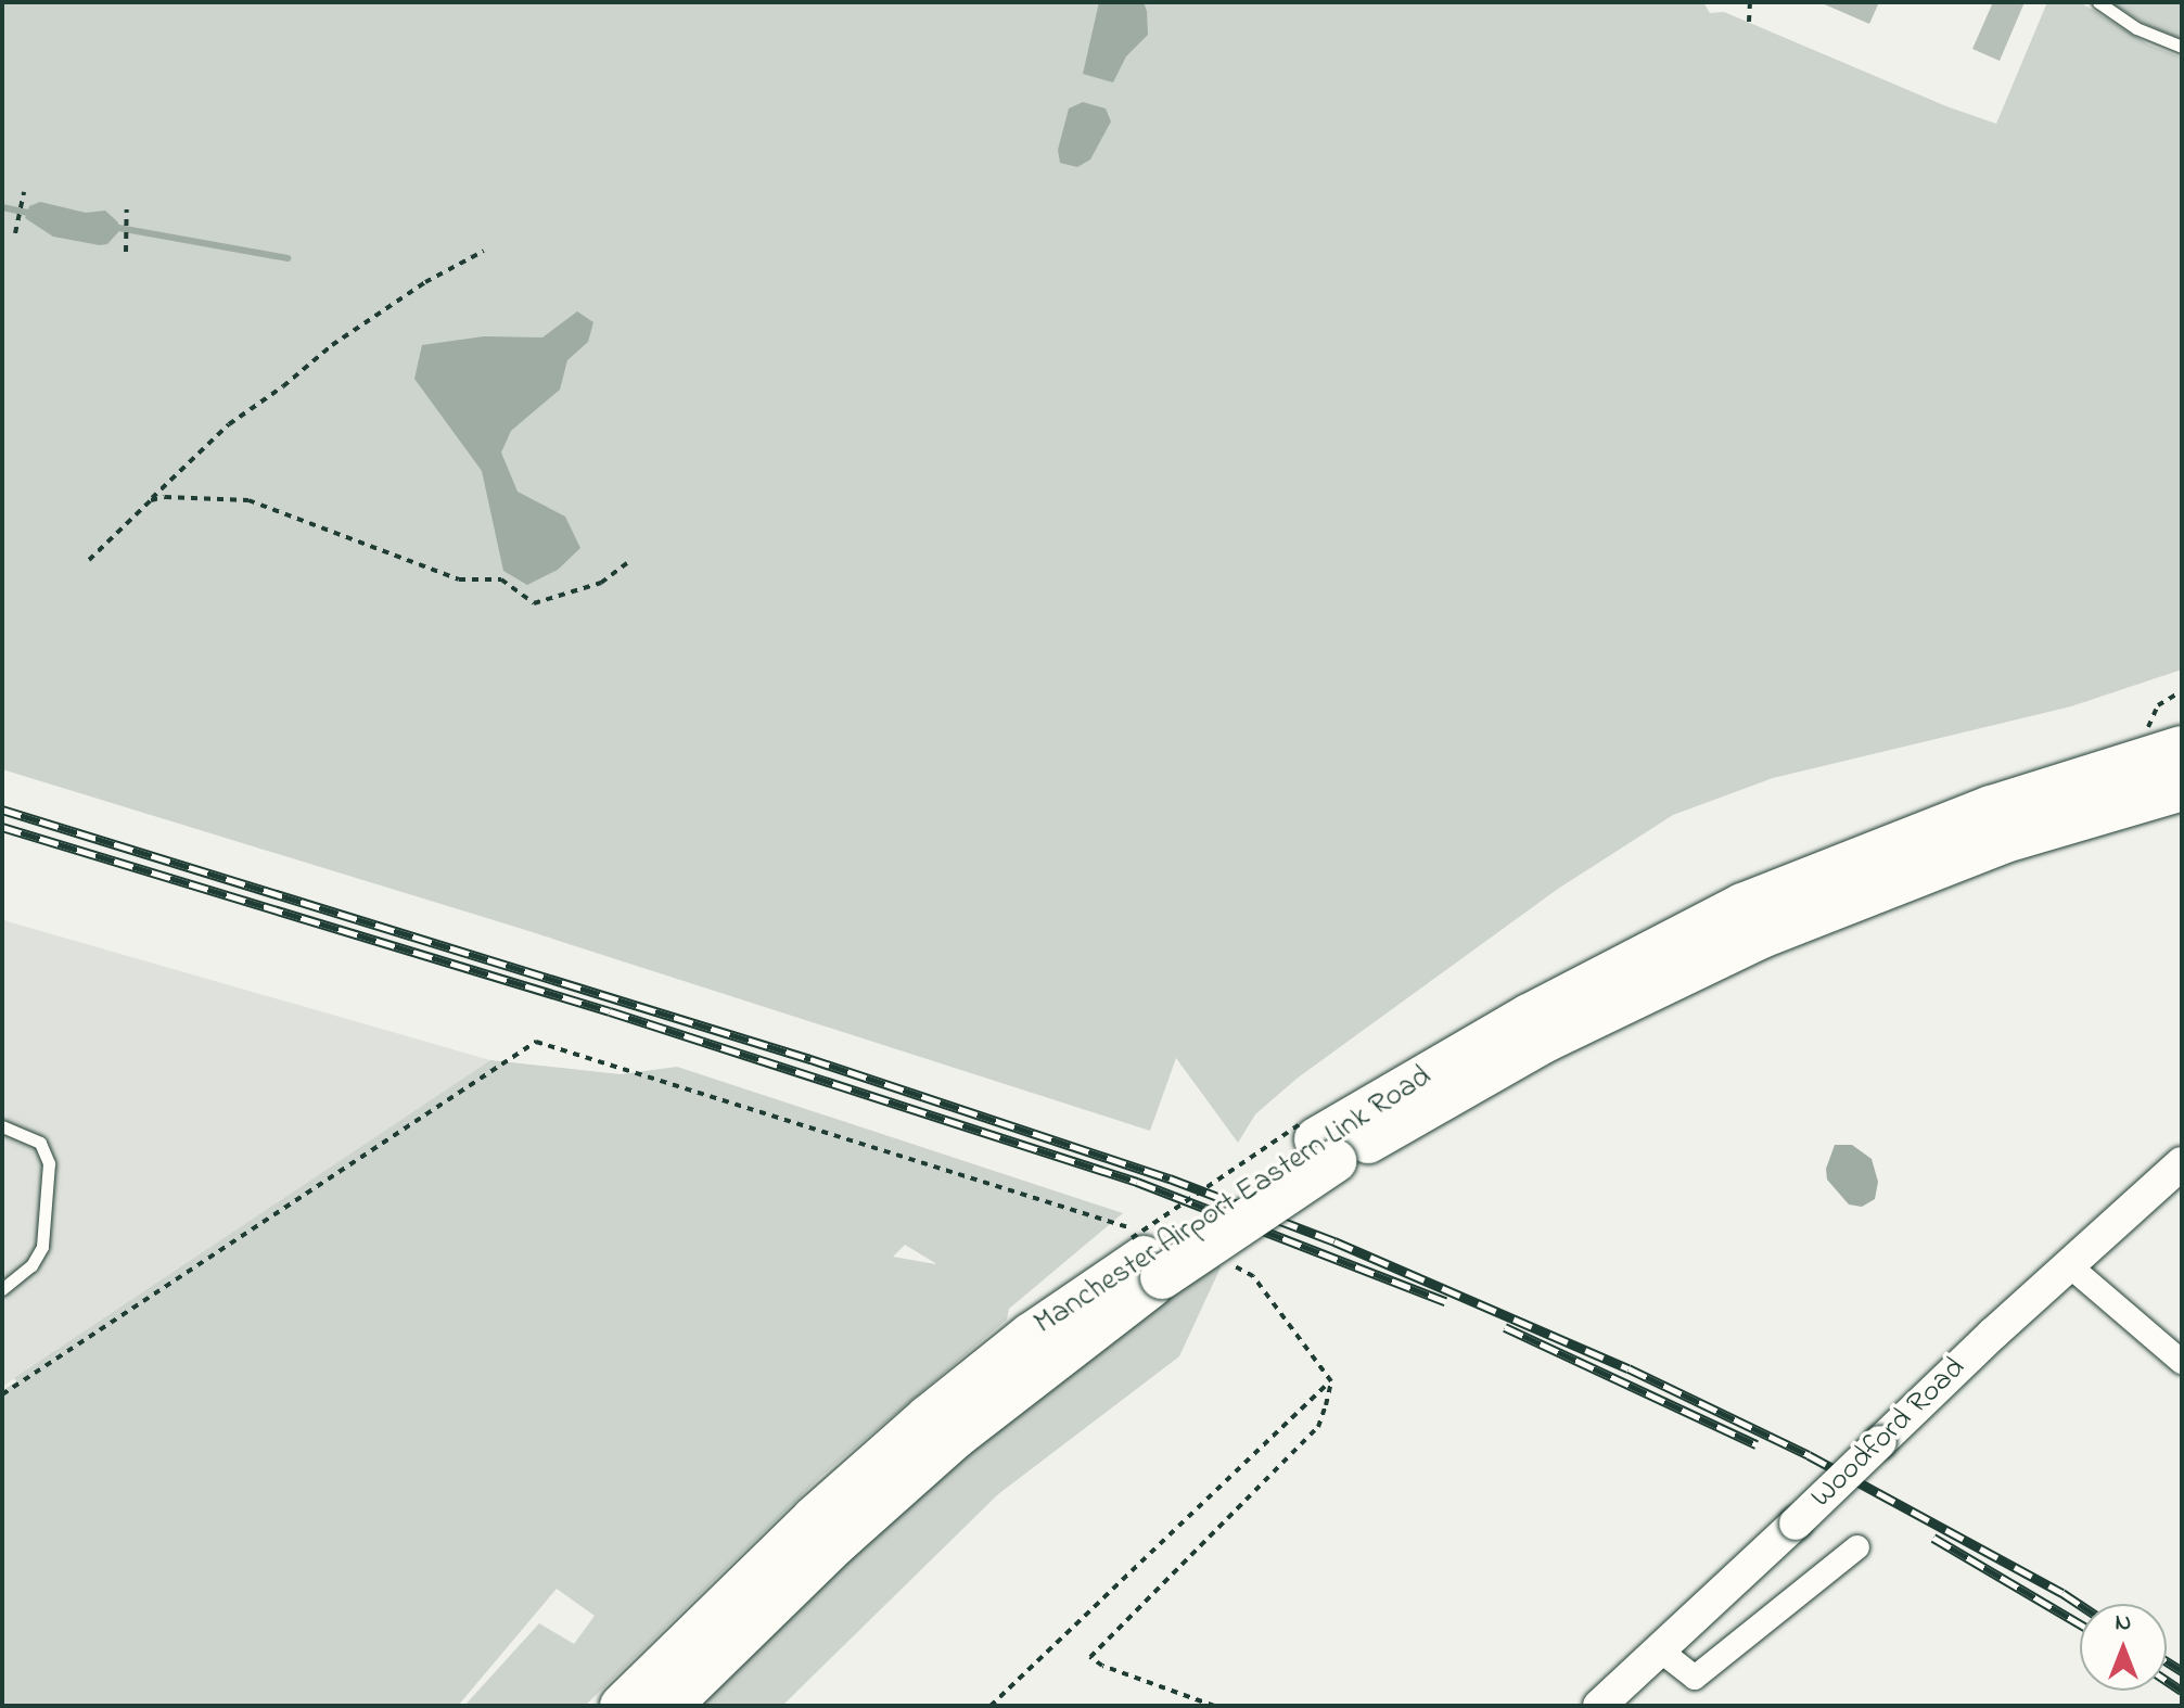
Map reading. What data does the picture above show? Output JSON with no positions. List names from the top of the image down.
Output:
{
  "streets": {
    "highway": ["Manchester Airport Eastern Link Road"],
    "street": ["Woodford Road"]
  },
  "north": "top"
}
